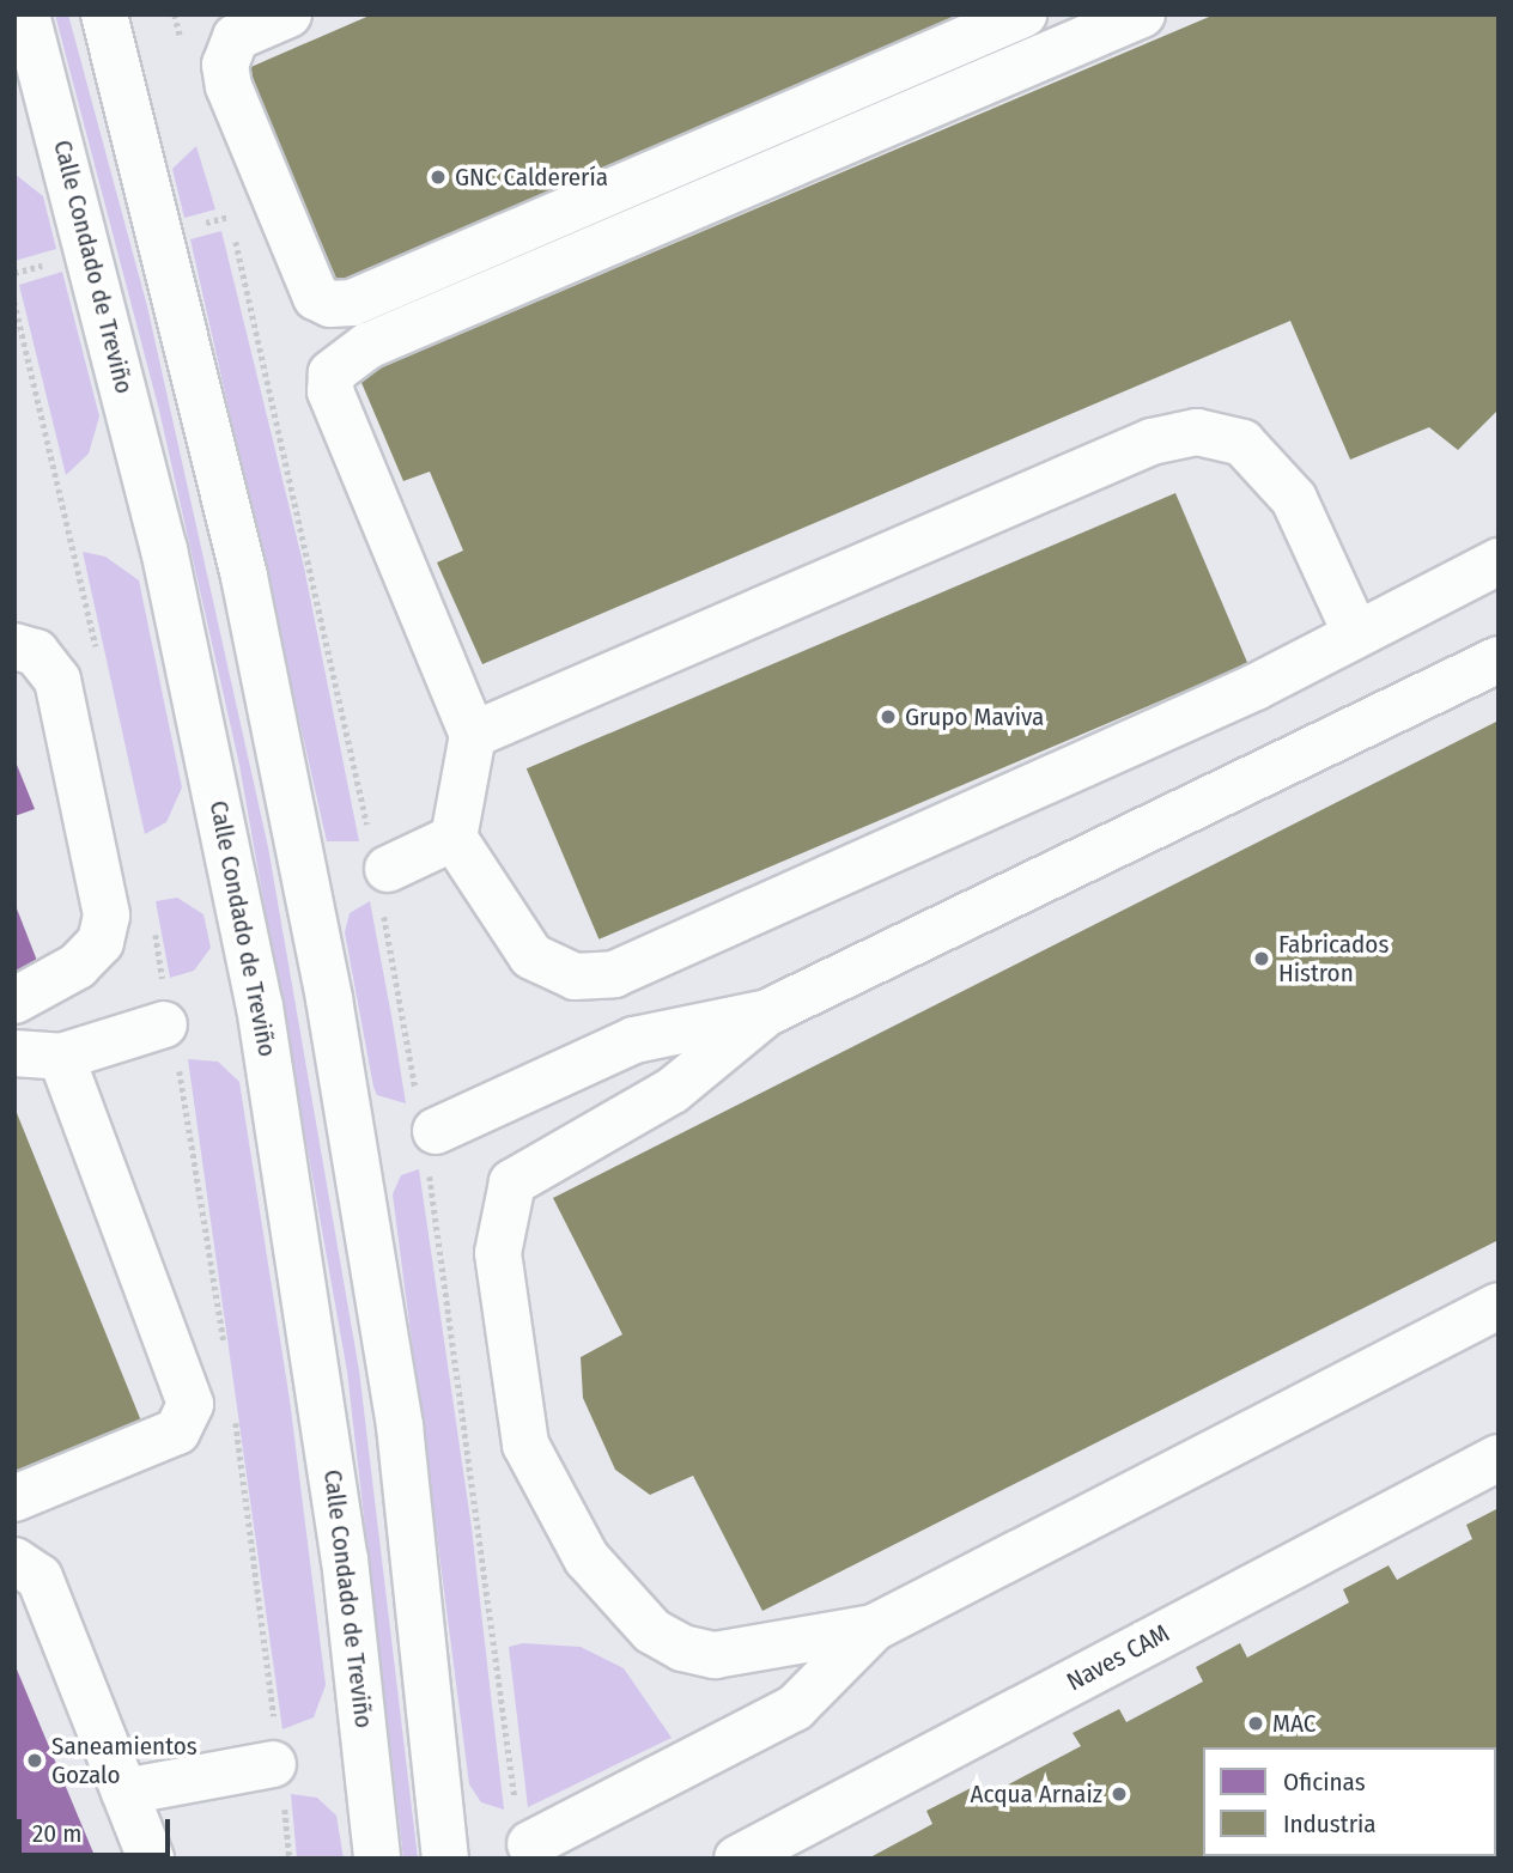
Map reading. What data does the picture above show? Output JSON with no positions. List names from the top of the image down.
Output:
{
  "streets": {
    "street": ["Calle Condado de Treviño", "Naves CAM"]
  },
  "places": [
    "GNC Calderería",
    "Grupo Maviva",
    "Fabricados Histron",
    "MAC",
    "Saneamientos Gozalo",
    "Acqua Arnaiz"
  ],
  "legend": ["Oficinas", "Industria"],
  "scale_bar": "20 m"
}
